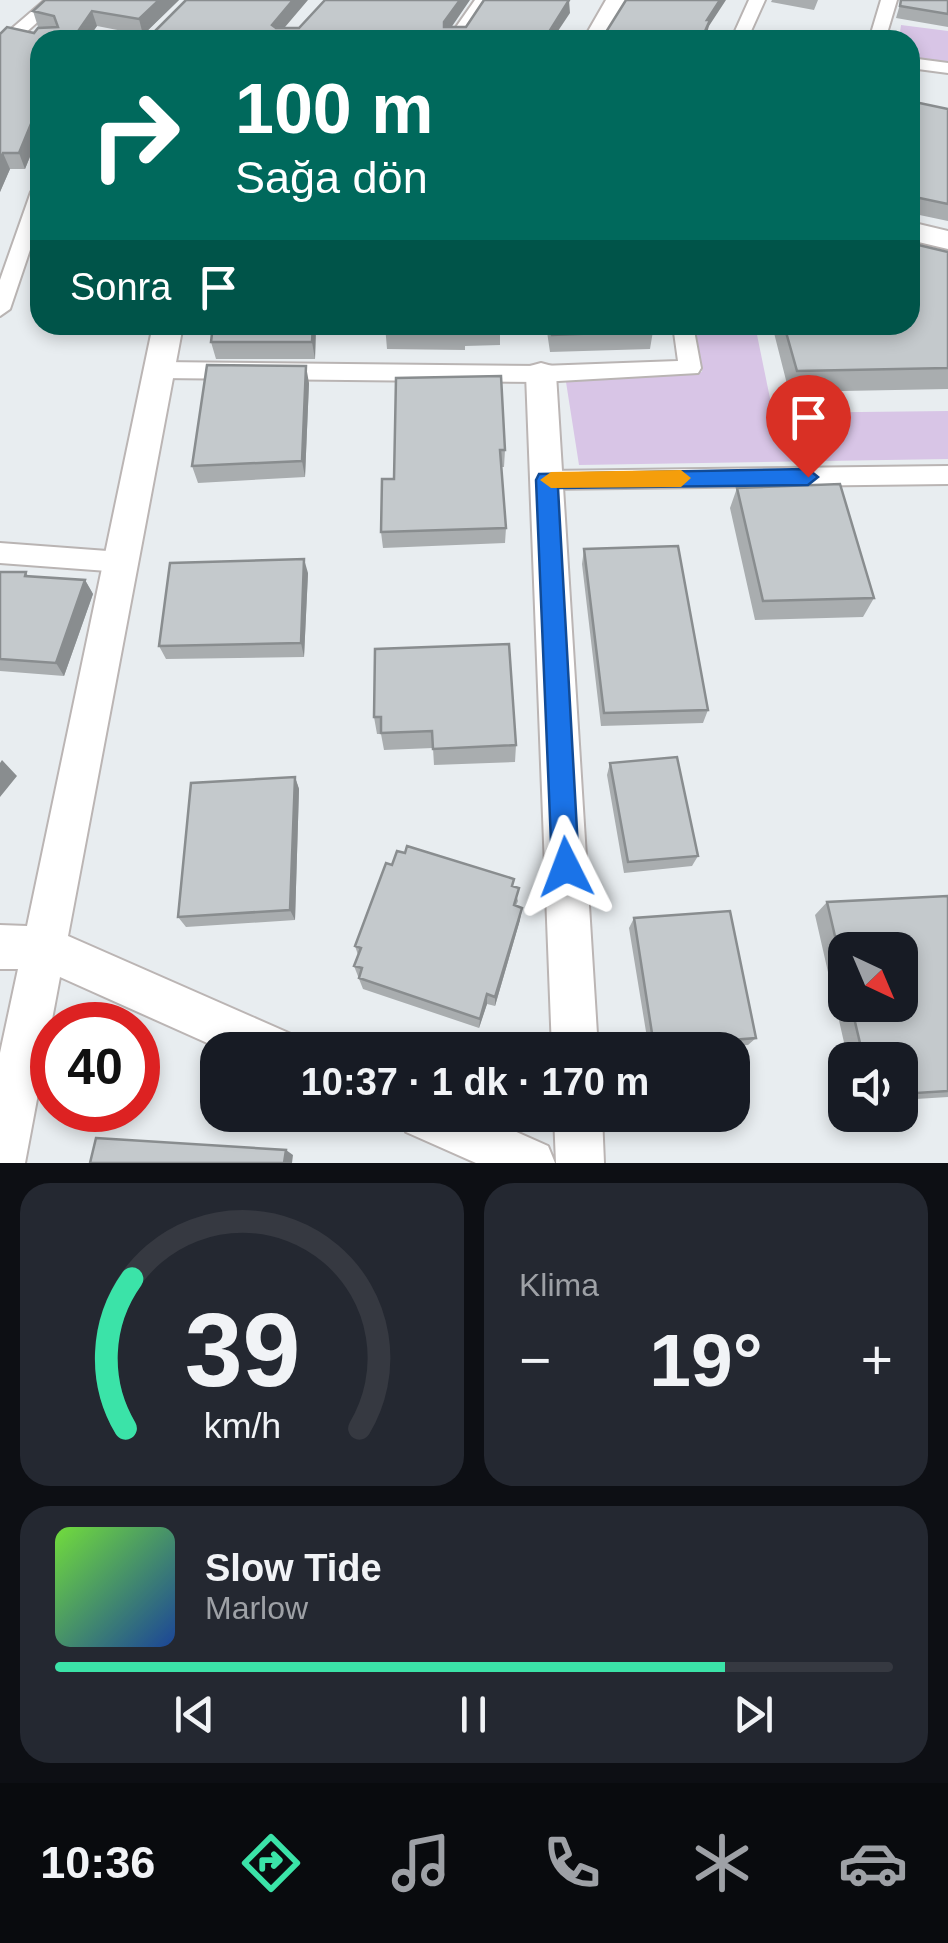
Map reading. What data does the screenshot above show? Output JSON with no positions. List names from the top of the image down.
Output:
{
  "north": "bottom right",
  "page": {
    "turn": ["100 m", "Sağa dön"],
    "then": "Sonra",
    "limit": "40",
    "trip": "10:37 · 1 dk · 170 m",
    "tile": "Klima",
    "heat": ["−", "19°", "+"],
    "song": ["Slow Tide", "Marlow"],
    "tabs": "10:36",
    "gauge": ["39", "km/h"]
  }
}
